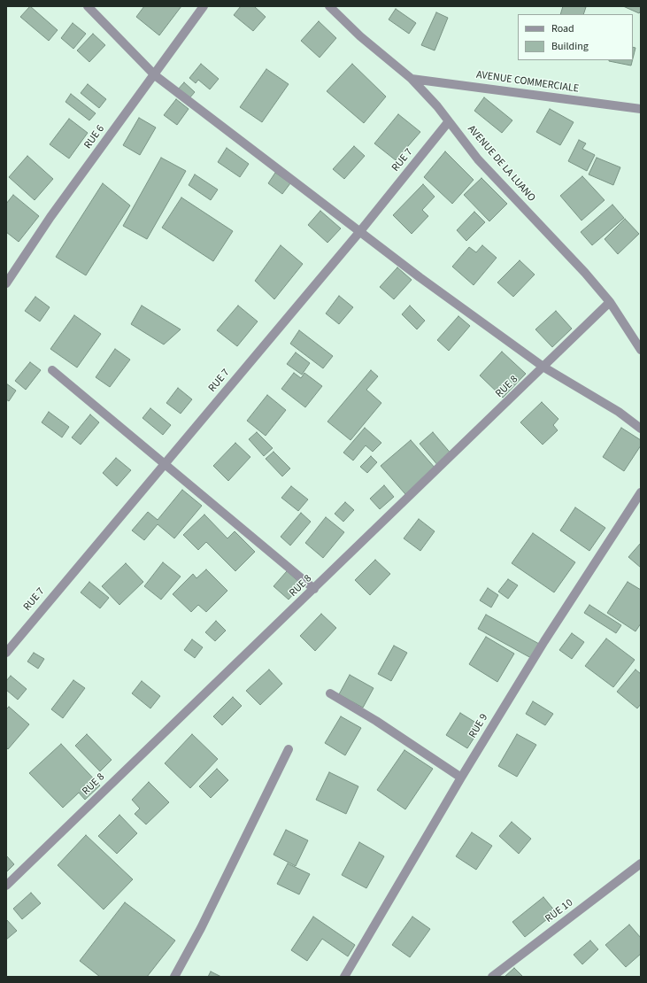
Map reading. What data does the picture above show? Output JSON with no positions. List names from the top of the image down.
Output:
{
  "streets": {
    "street": [
      "AVENUE COMMERCIALE",
      "RUE 6",
      "RUE 7",
      "AVENUE DE LA LUANO",
      "RUE 8",
      "RUE 9",
      "RUE 10"
    ]
  },
  "crossings": [
    ["AVENUE COMMERCIALE", "AVENUE DE LA LUANO"],
    ["RUE 7", "AVENUE DE LA LUANO"],
    ["AVENUE DE LA LUANO", "RUE 8"]
  ],
  "legend": ["Road", "Building"]
}
